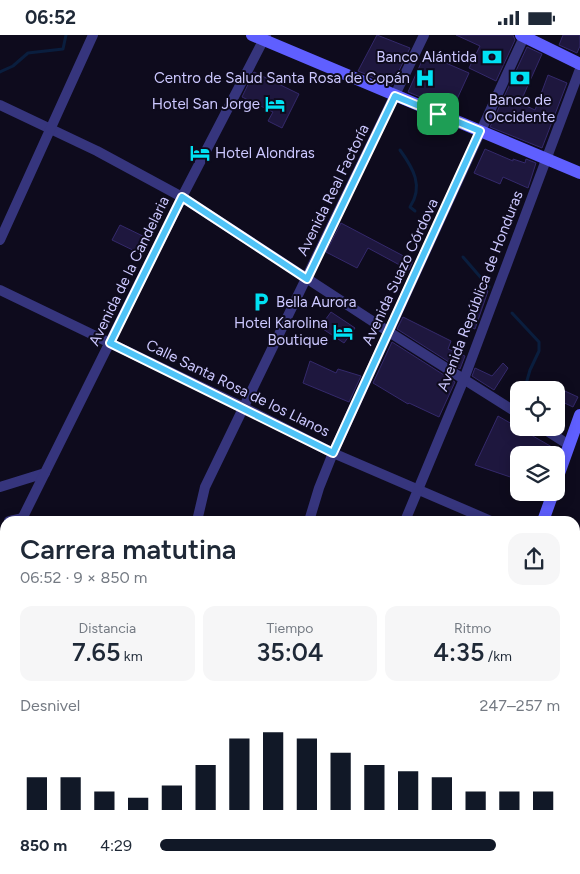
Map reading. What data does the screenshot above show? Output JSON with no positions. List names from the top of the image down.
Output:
{
  "streets": {
    "street": [
      "Avenida Real Factoría",
      "Avenida de la Candelaria",
      "Avenida Suazo Córdova",
      "Avenida República de Honduras",
      "Calle Santa Rosa de los Llanos"
    ]
  },
  "crossings": [
    ["Avenida Real Factoría", "Calle Santa Rosa de los Llanos"],
    ["Avenida de la Candelaria", "Calle Santa Rosa de los Llanos"],
    ["Avenida Suazo Córdova", "Calle Santa Rosa de los Llanos"],
    ["Avenida República de Honduras", "Calle Santa Rosa de los Llanos"]
  ],
  "places": {
    "bank": ["Banco Alántida", "Banco de Occidente"],
    "hospital": ["Centro de Salud Santa Rosa de Copán"],
    "hotel": ["Hotel San Jorge", "Hotel Alondras", "Hotel Karolina Boutique"],
    "parking": ["Bella Aurora"]
  },
  "page": {
    "status": "06:52",
    "heading": ["Carrera matutina", "06:52 · 9 × 850 m"],
    "stats": [
      ["Distancia", "7.65 km"],
      ["Tiempo", "35:04"],
      ["Ritmo", "4:35 /km"]
    ],
    "chart": ["Desnivel", "247–257 m"],
    "list": [
      {
        "name": "850 m",
        "note": "4:29"
      }
    ]
  }
}
